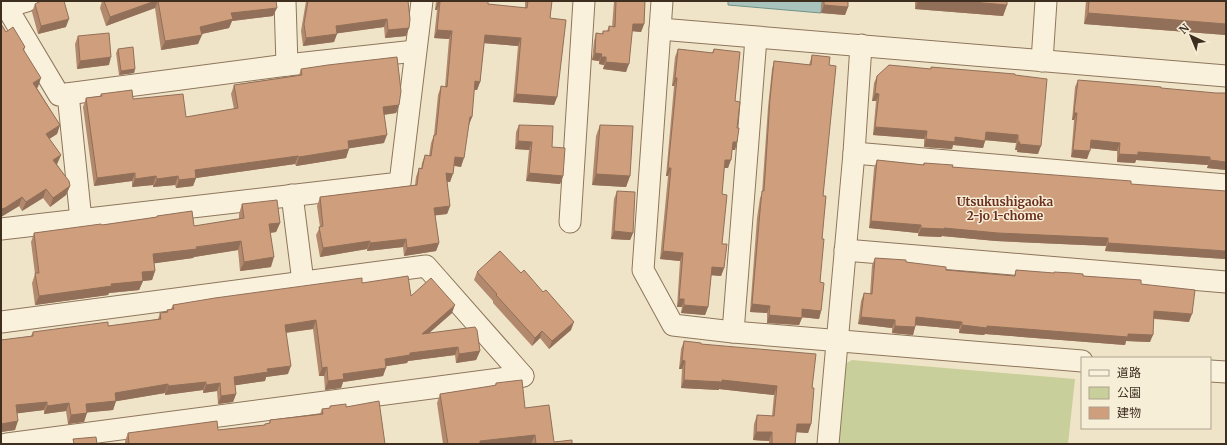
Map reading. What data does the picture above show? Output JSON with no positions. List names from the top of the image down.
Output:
{
  "districts": ["Utsukushigaoka 2-jo 1-chome"],
  "legend": ["道路", "公園", "建物"],
  "north": "top left"
}
